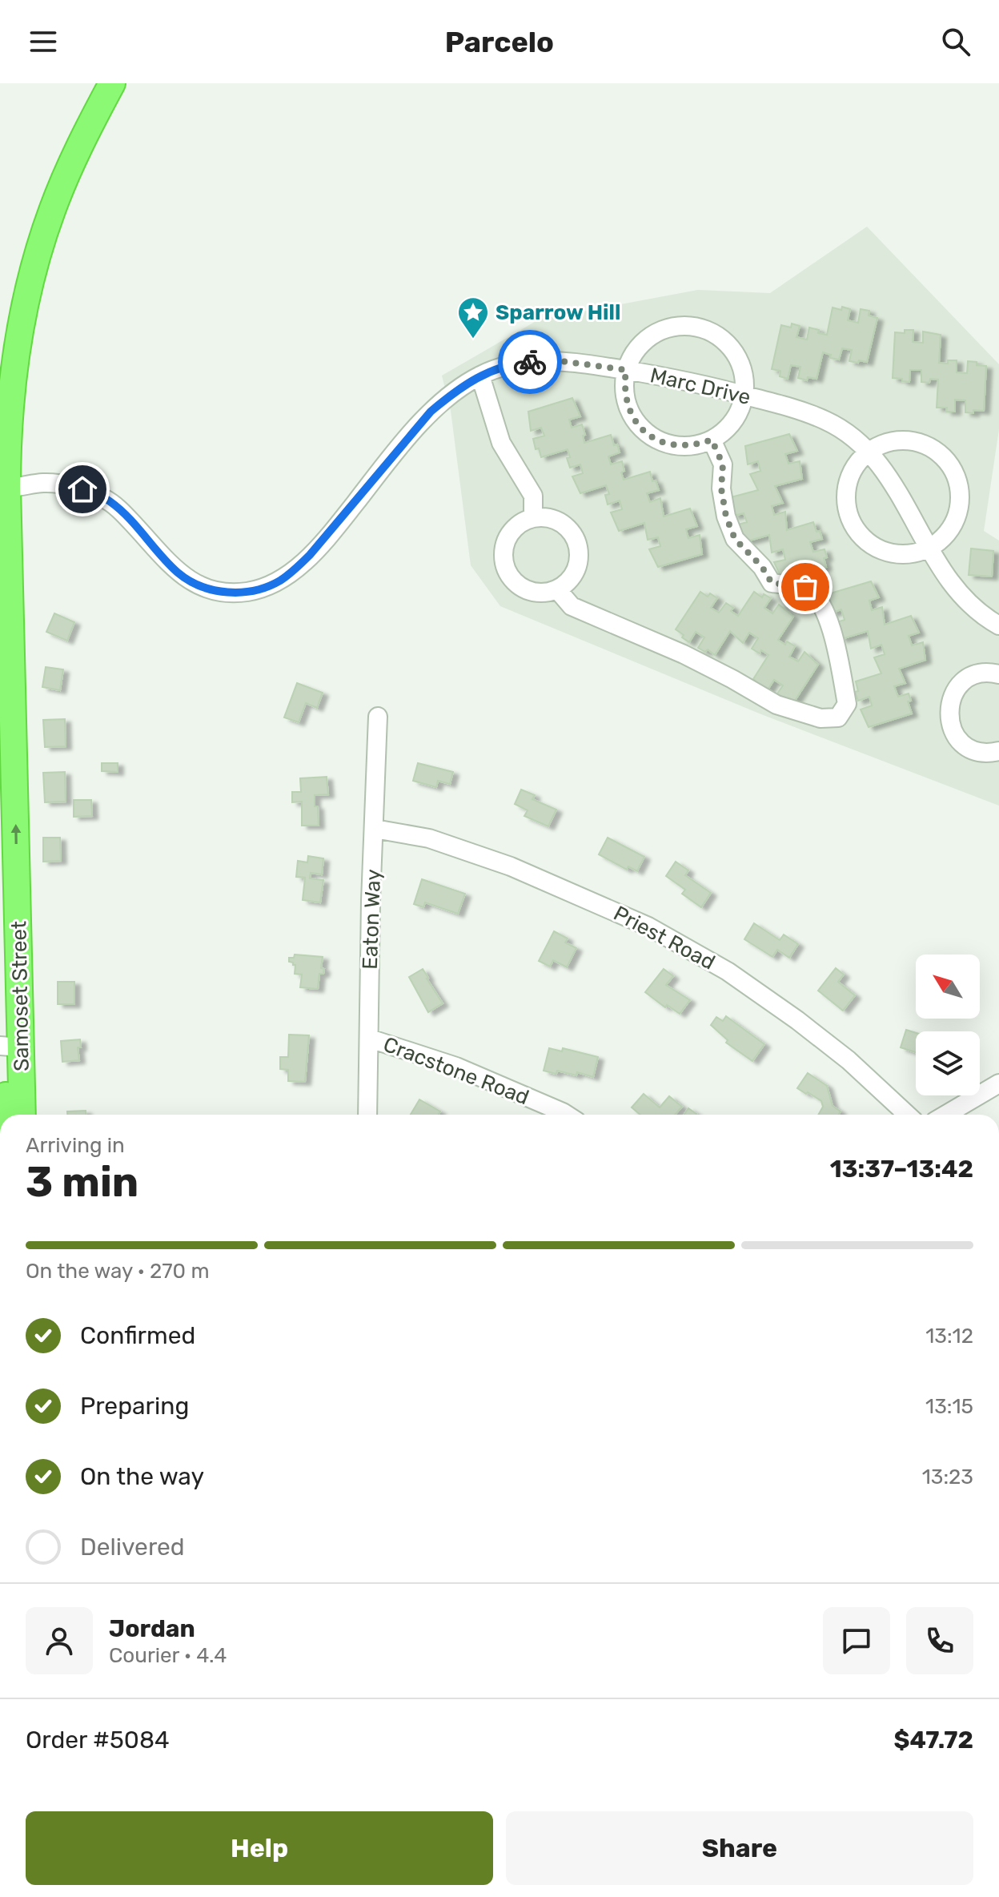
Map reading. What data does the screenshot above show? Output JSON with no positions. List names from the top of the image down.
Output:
{
  "streets": {
    "highway": ["Samoset Street"],
    "street": [
      "Marc Drive",
      "Eaton Way",
      "Priest Road",
      "Cracstone Road"
    ]
  },
  "crossings": [
    ["Marc Drive", "Samoset Street"],
    ["Eaton Way", "Priest Road"],
    ["Eaton Way", "Cracstone Road"]
  ],
  "places": {
    "place": ["Sparrow Hill"]
  },
  "north": "top left",
  "page": {
    "header": "Parcelo",
    "heading": ["3 min", "Arriving in", "13:37–13:42"],
    "panel": [
      "Jordan",
      "Courier · 4.4",
      "Order #5084",
      "$47.72"
    ],
    "bar": "On the way · 270 m",
    "list": [
      ["Confirmed", "13:12"],
      ["Preparing", "13:15"],
      ["On the way", "13:23"],
      "Delivered"
    ],
    "buttons": ["Help", "Share"]
  }
}
